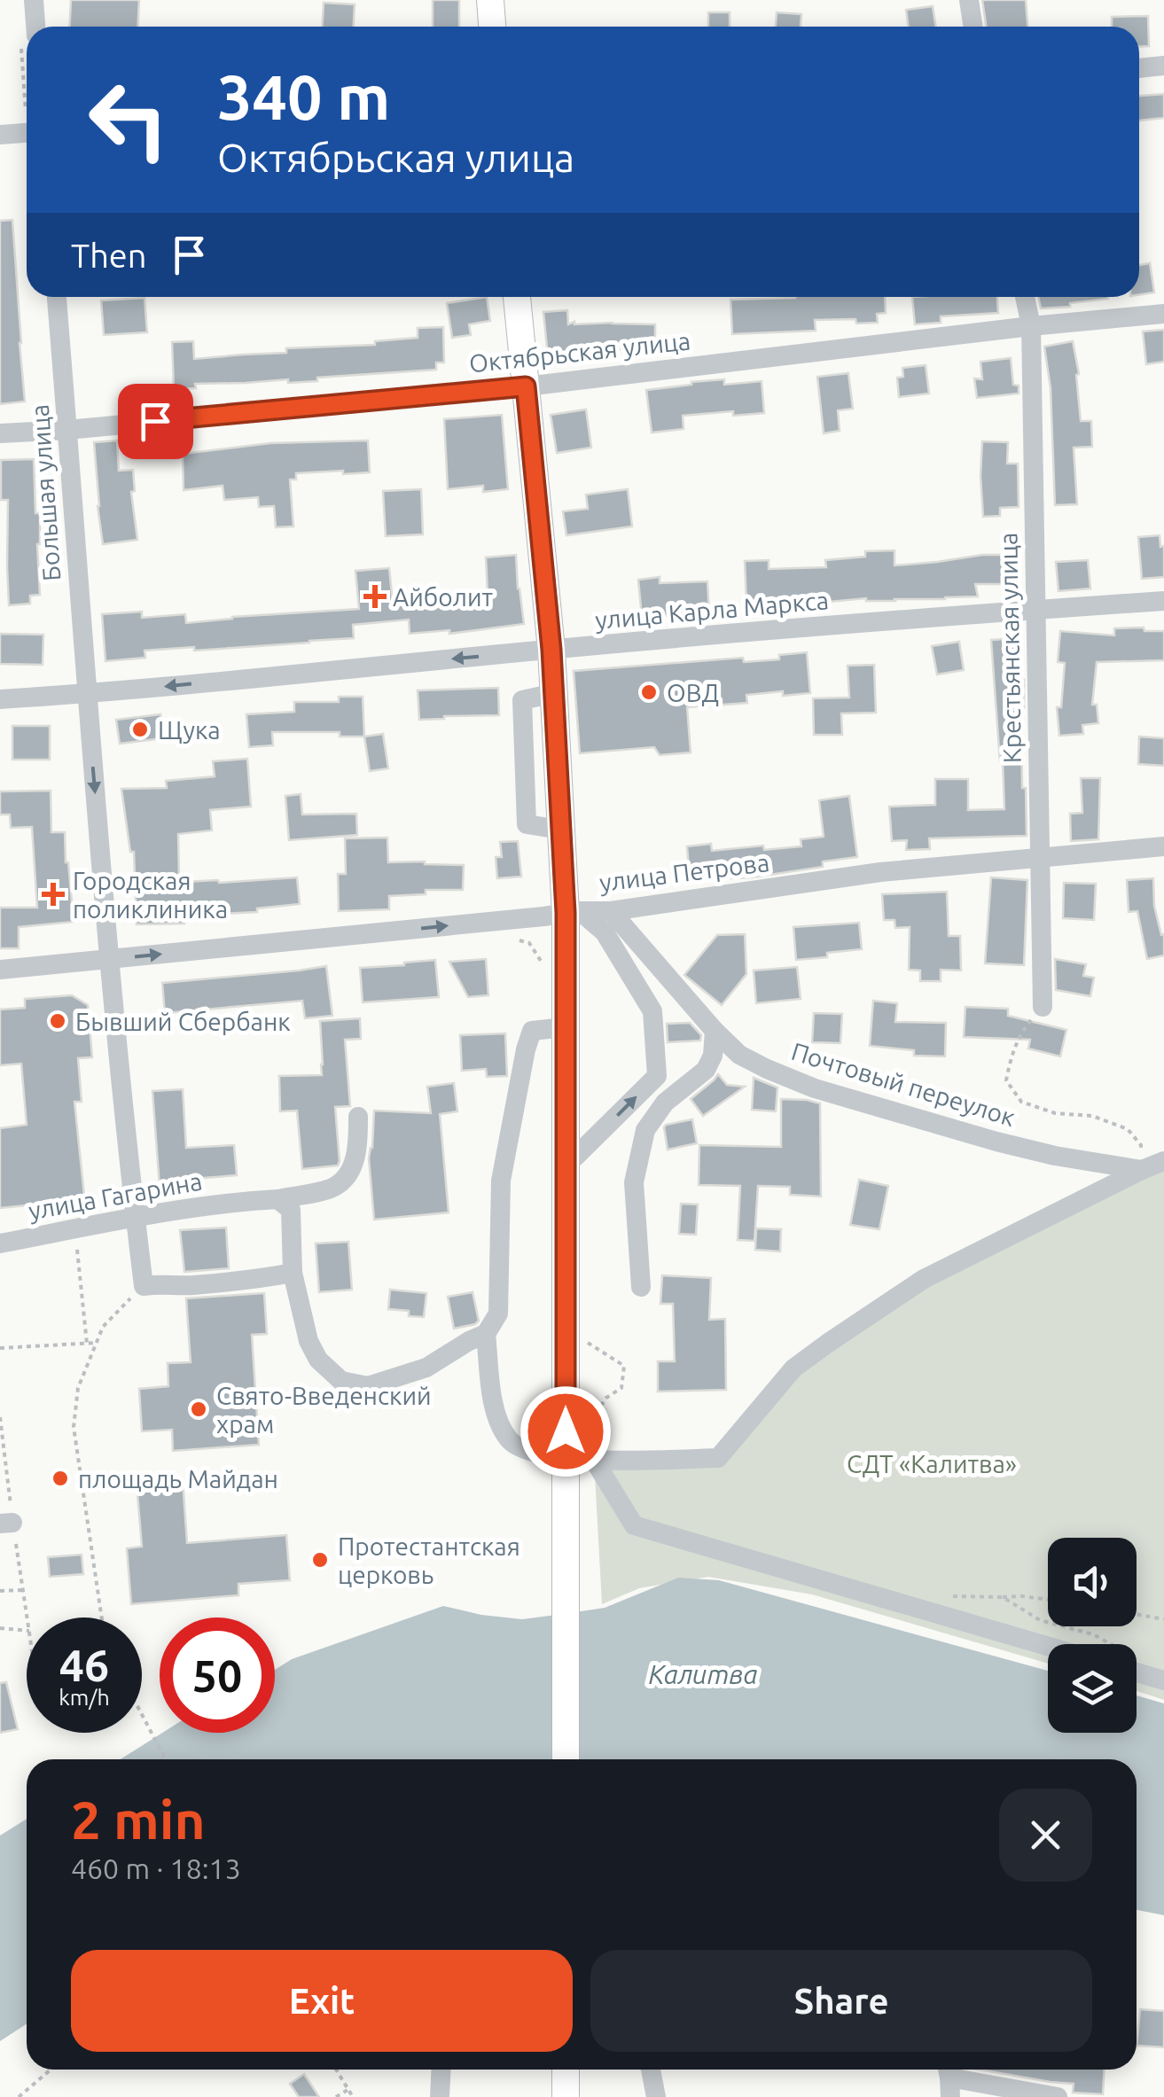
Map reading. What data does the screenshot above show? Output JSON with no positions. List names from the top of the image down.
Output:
{
  "streets": {
    "street": [
      "Октябрьская улица",
      "Большая улица",
      "улица Карла Маркса",
      "Крестьянская улица",
      "улица Петрова",
      "Почтовый переулок",
      "улица Гагарина"
    ]
  },
  "crossings": [
    ["Октябрьская улица", "Большая улица"],
    ["Октябрьская улица", "Крестьянская улица"],
    ["Большая улица", "улица Карла Маркса"],
    ["Большая улица", "улица Петрова"],
    ["улица Карла Маркса", "Крестьянская улица"],
    ["Крестьянская улица", "улица Петрова"],
    ["улица Петрова", "Почтовый переулок"]
  ],
  "one_way": ["Большая улица", "улица Карла Маркса", "улица Петрова"],
  "water": ["Калитва"],
  "parks": ["СДТ «Калитва»"],
  "places": {
    "health": ["Айболит", "Городская поликлиника"],
    "other": [
      "ОВД",
      "Щука",
      "Бывший Сбербанк",
      "Свято-Введенский храм",
      "площадь Майдан",
      "Протестантская церковь"
    ]
  },
  "page": {
    "turn": ["340 m", "Октябрьская улица"],
    "then": "Then",
    "speed": "46 km/h",
    "limit": "50",
    "heading": ["2 min", "460 m · 18:13"],
    "buttons": ["Exit", "Share"]
  }
}
